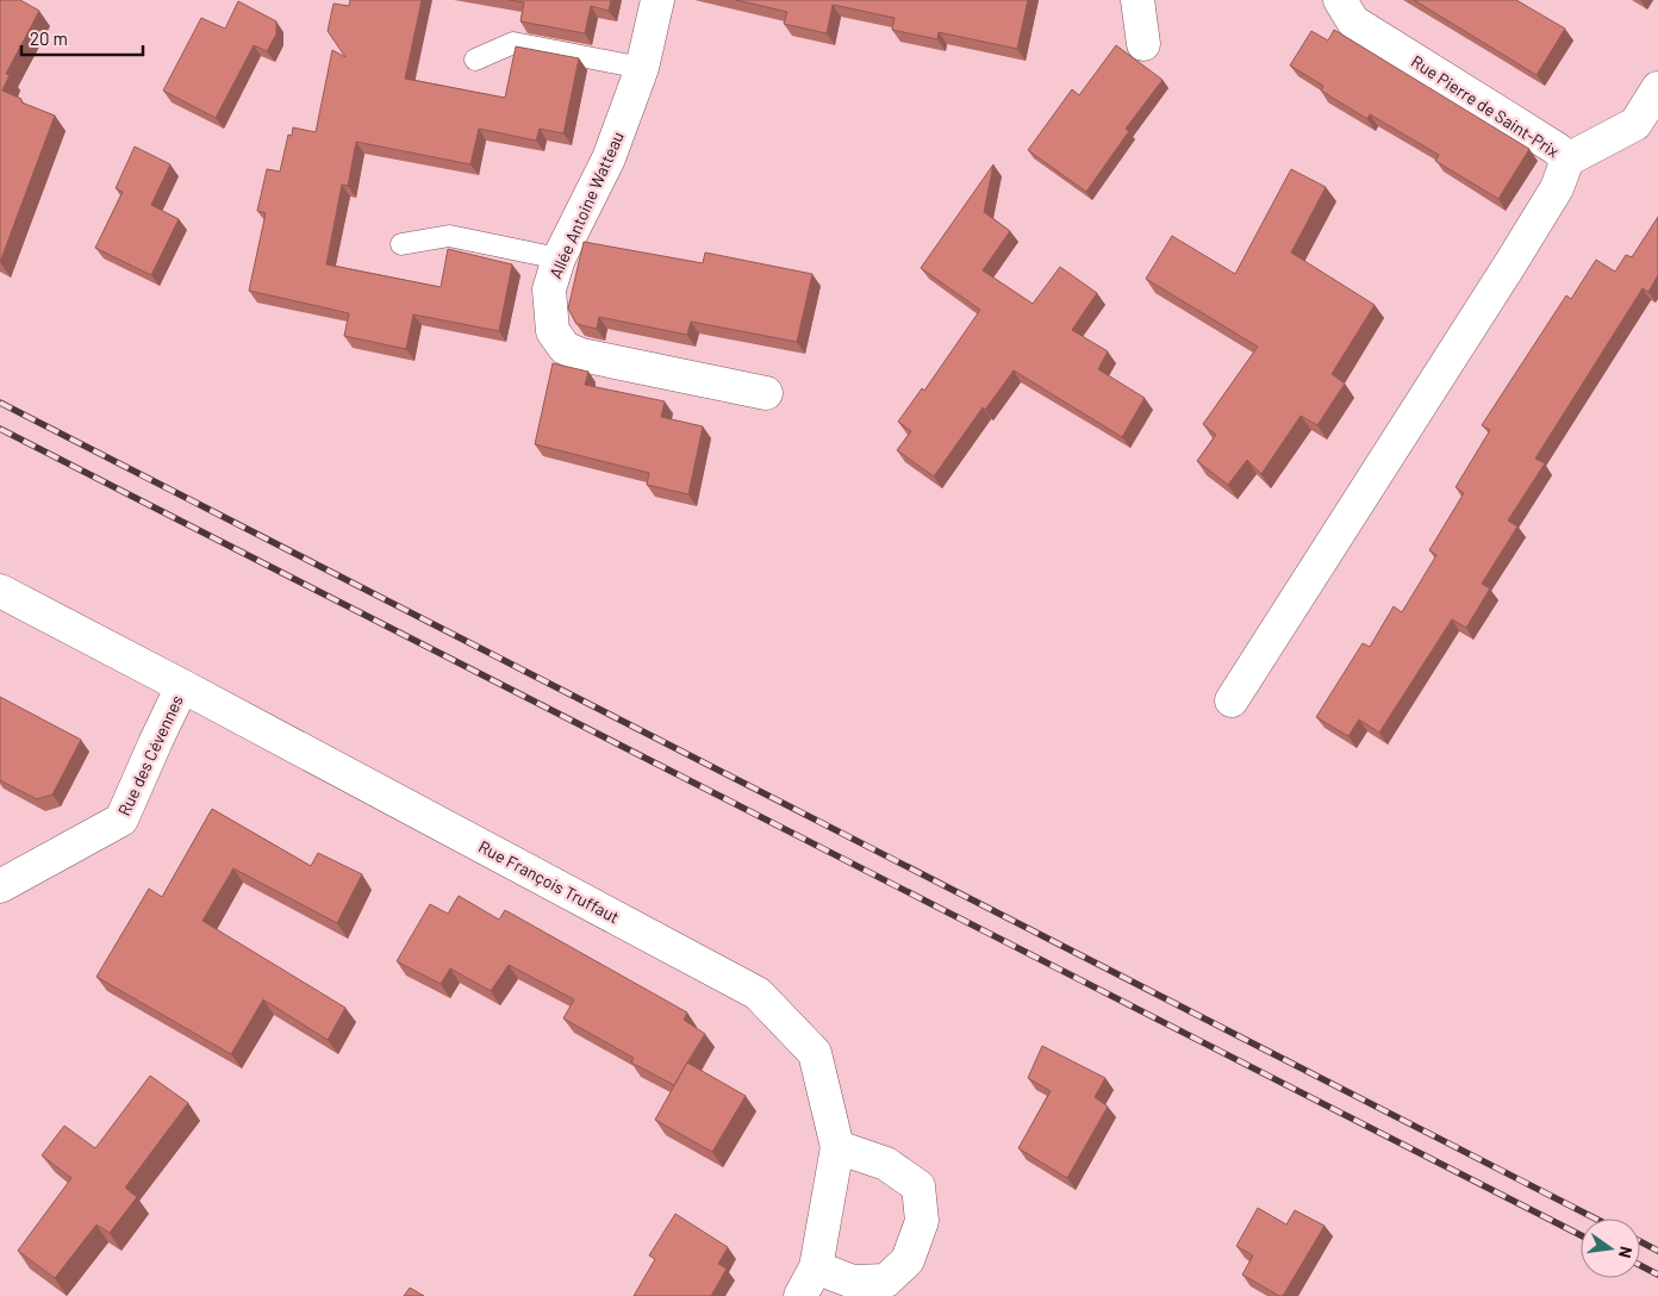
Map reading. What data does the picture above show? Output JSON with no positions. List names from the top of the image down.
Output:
{
  "streets": {
    "street": [
      "Rue Pierre de Saint-Prix",
      "Allée Antoine Watteau",
      "Rue des Cévennes",
      "Rue François Truffaut"
    ]
  },
  "crossings": [
    ["Rue des Cévennes", "Rue François Truffaut"]
  ],
  "scale_bar": "20 m",
  "north": "right"
}
